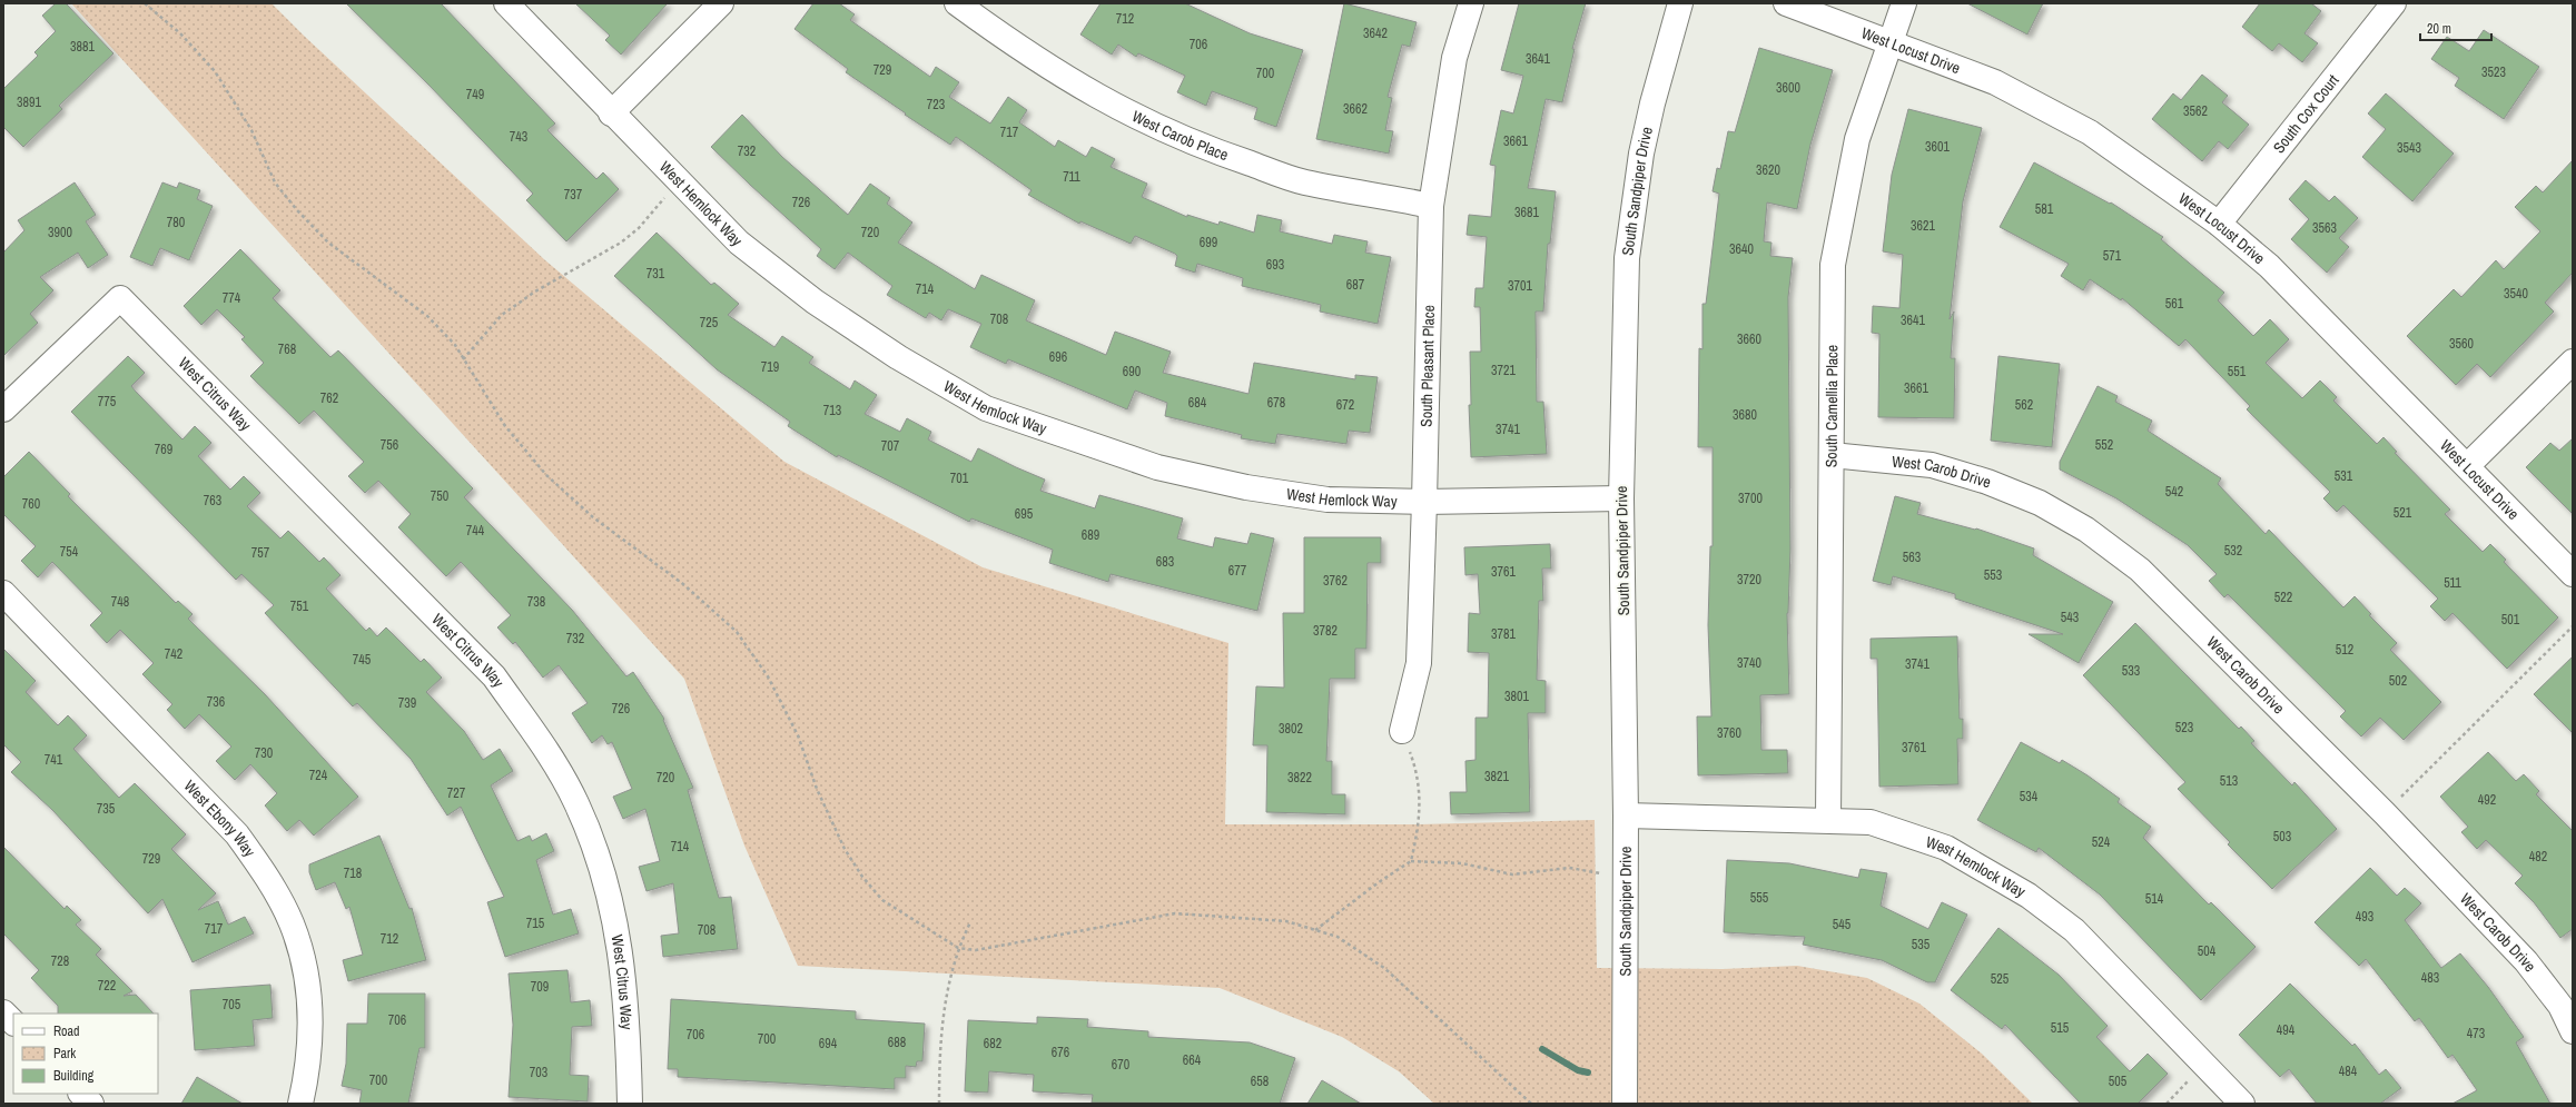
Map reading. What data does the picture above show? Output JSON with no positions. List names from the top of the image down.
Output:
{
  "streets": {
    "street": [
      "West Locust Drive",
      "South Cox Court",
      "West Carob Place",
      "South Sandpiper Drive",
      "West Hemlock Way",
      "South Pleasant Place",
      "West Citrus Way",
      "South Camellia Place",
      "West Carob Drive",
      "West Ebony Way"
    ]
  },
  "crossings": [
    ["West Locust Drive", "South Cox Court"],
    ["West Locust Drive", "South Camellia Place"],
    ["West Carob Place", "South Pleasant Place"],
    ["South Sandpiper Drive", "West Hemlock Way"],
    ["West Hemlock Way", "South Pleasant Place"],
    ["West Hemlock Way", "South Camellia Place"],
    ["South Camellia Place", "West Carob Drive"]
  ],
  "house_numbers": [
    "712",
    "3642",
    "706",
    "3881",
    "3641",
    "729",
    "3523",
    "700",
    "3600",
    "749",
    "3891",
    "723",
    "3662",
    "3562",
    "717",
    "743",
    "3661",
    "3601",
    "3543",
    "732",
    "3620",
    "711",
    "737",
    "726",
    "581",
    "3681",
    "780",
    "3621",
    "3563",
    "3900",
    "720",
    "699",
    "3640",
    "571",
    "693",
    "731",
    "687",
    "3701",
    "714",
    "3540",
    "774",
    "561",
    "708",
    "3641",
    "725",
    "3660",
    "3560",
    "768",
    "696",
    "719",
    "3721",
    "690",
    "551",
    "3661",
    "762",
    "775",
    "684",
    "678",
    "672",
    "562",
    "713",
    "3680",
    "3741",
    "756",
    "552",
    "707",
    "769",
    "531",
    "701",
    "542",
    "750",
    "3700",
    "763",
    "760",
    "521",
    "695",
    "744",
    "689",
    "532",
    "754",
    "757",
    "563",
    "683",
    "677",
    "3761",
    "553",
    "3720",
    "3762",
    "511",
    "522",
    "748",
    "738",
    "751",
    "543",
    "501",
    "3782",
    "3781",
    "732",
    "512",
    "742",
    "745",
    "3740",
    "3741",
    "533",
    "502",
    "3801",
    "736",
    "739",
    "726",
    "523",
    "3802",
    "3760",
    "3761",
    "730",
    "741",
    "724",
    "3821",
    "720",
    "3822",
    "513",
    "727",
    "534",
    "492",
    "735",
    "503",
    "524",
    "714",
    "482",
    "729",
    "718",
    "555",
    "514",
    "493",
    "715",
    "545",
    "717",
    "708",
    "712",
    "535",
    "504",
    "728",
    "483",
    "525",
    "722",
    "709",
    "705",
    "706",
    "515",
    "494",
    "473",
    "706",
    "700",
    "688",
    "694",
    "682",
    "676",
    "664",
    "670",
    "484",
    "703",
    "700",
    "658",
    "505"
  ],
  "legend": ["Road", "Park", "Building"],
  "scale_bar": "20 m"
}
